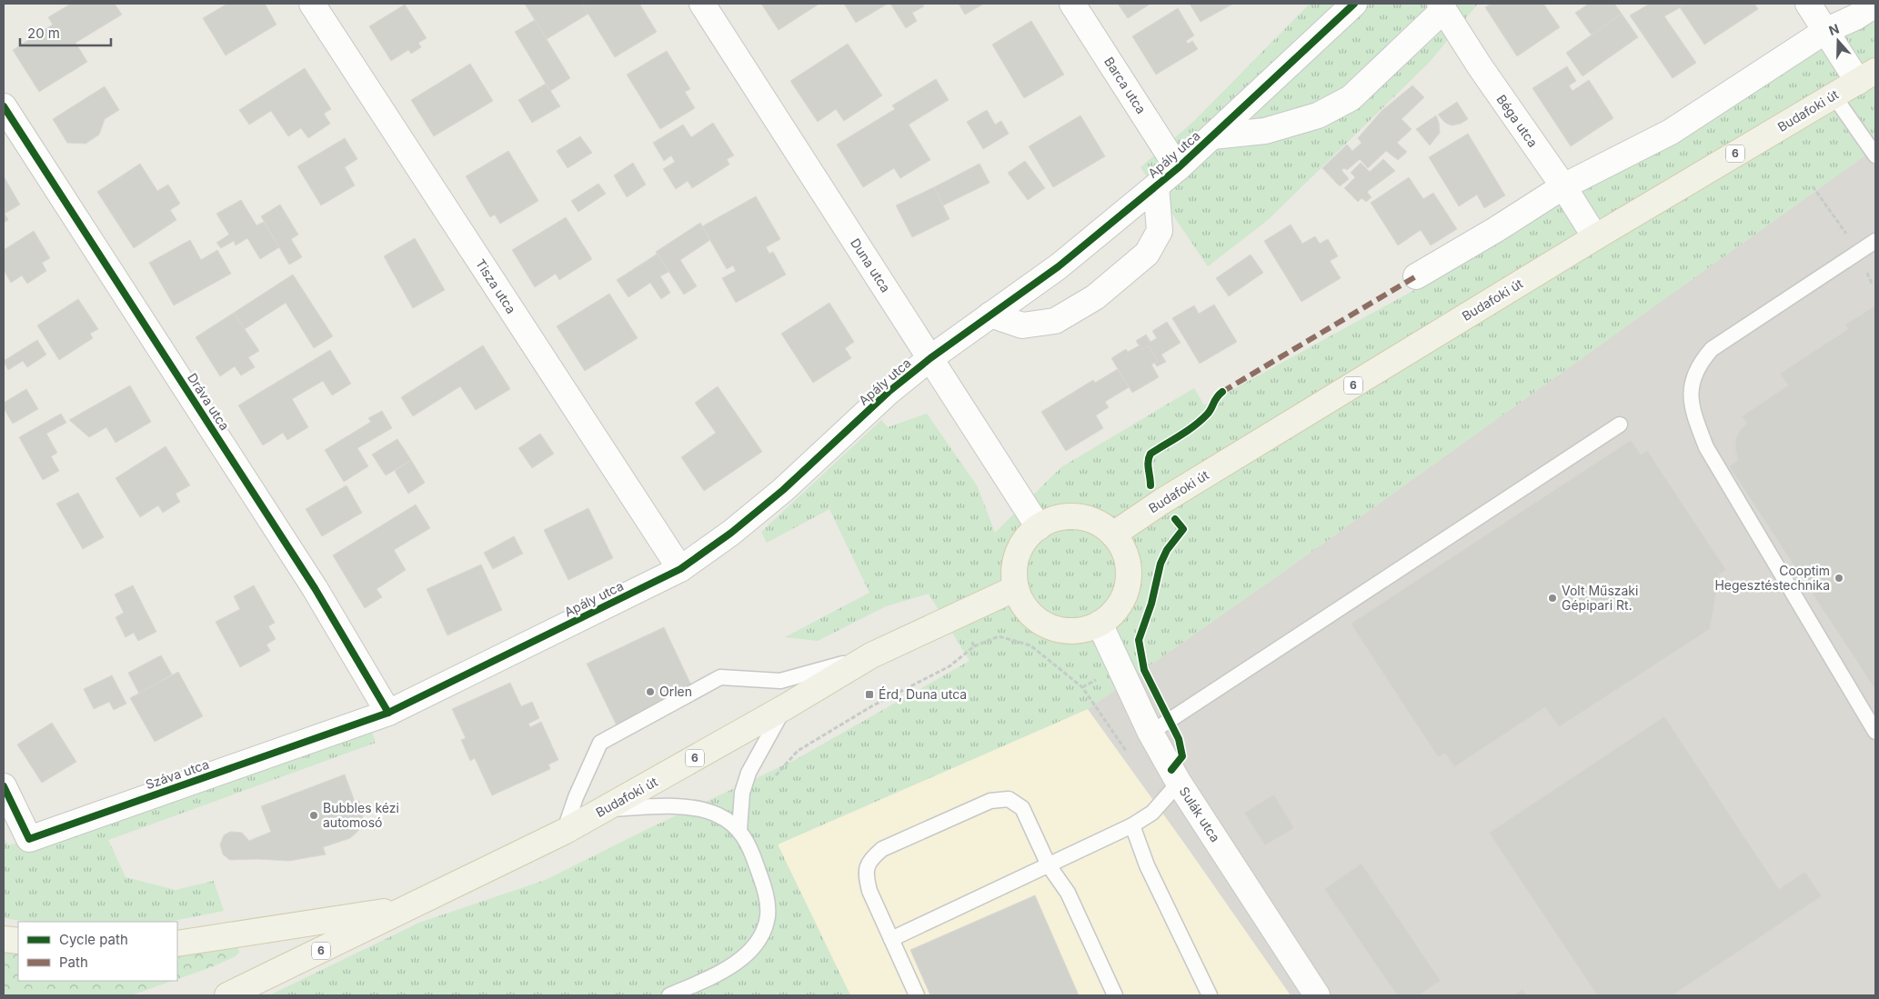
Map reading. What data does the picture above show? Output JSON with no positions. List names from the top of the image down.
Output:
{
  "streets": {
    "main road": ["Budafoki út", "6"],
    "street": [
      "Barca utca",
      "Béga utca",
      "Apály utca",
      "Duna utca",
      "Tisza utca",
      "Dráva utca",
      "Száva utca",
      "Sulák utca"
    ]
  },
  "crossings": [
    ["Barca utca", "Apály utca"],
    ["Budafoki út", "Béga utca"],
    ["Budafoki út", "Duna utca"],
    ["Budafoki út", "Sulák utca"],
    ["Béga utca", "Apály utca"],
    ["Apály utca", "Duna utca"],
    ["Apály utca", "Tisza utca"],
    ["Apály utca", "Dráva utca"],
    ["Apály utca", "Száva utca"],
    ["Duna utca", "Sulák utca"],
    ["Dráva utca", "Száva utca"]
  ],
  "places": {
    "other": [
      "Cooptim Hegesztéstechnika",
      "Volt Műszaki Gépipari Rt.",
      "Orlen",
      "Bubbles kézi automosó"
    ],
    "transit": ["Érd, Duna utca"]
  },
  "legend": ["Cycle path", "Path"],
  "scale_bar": "20 m",
  "north": "top"
}
